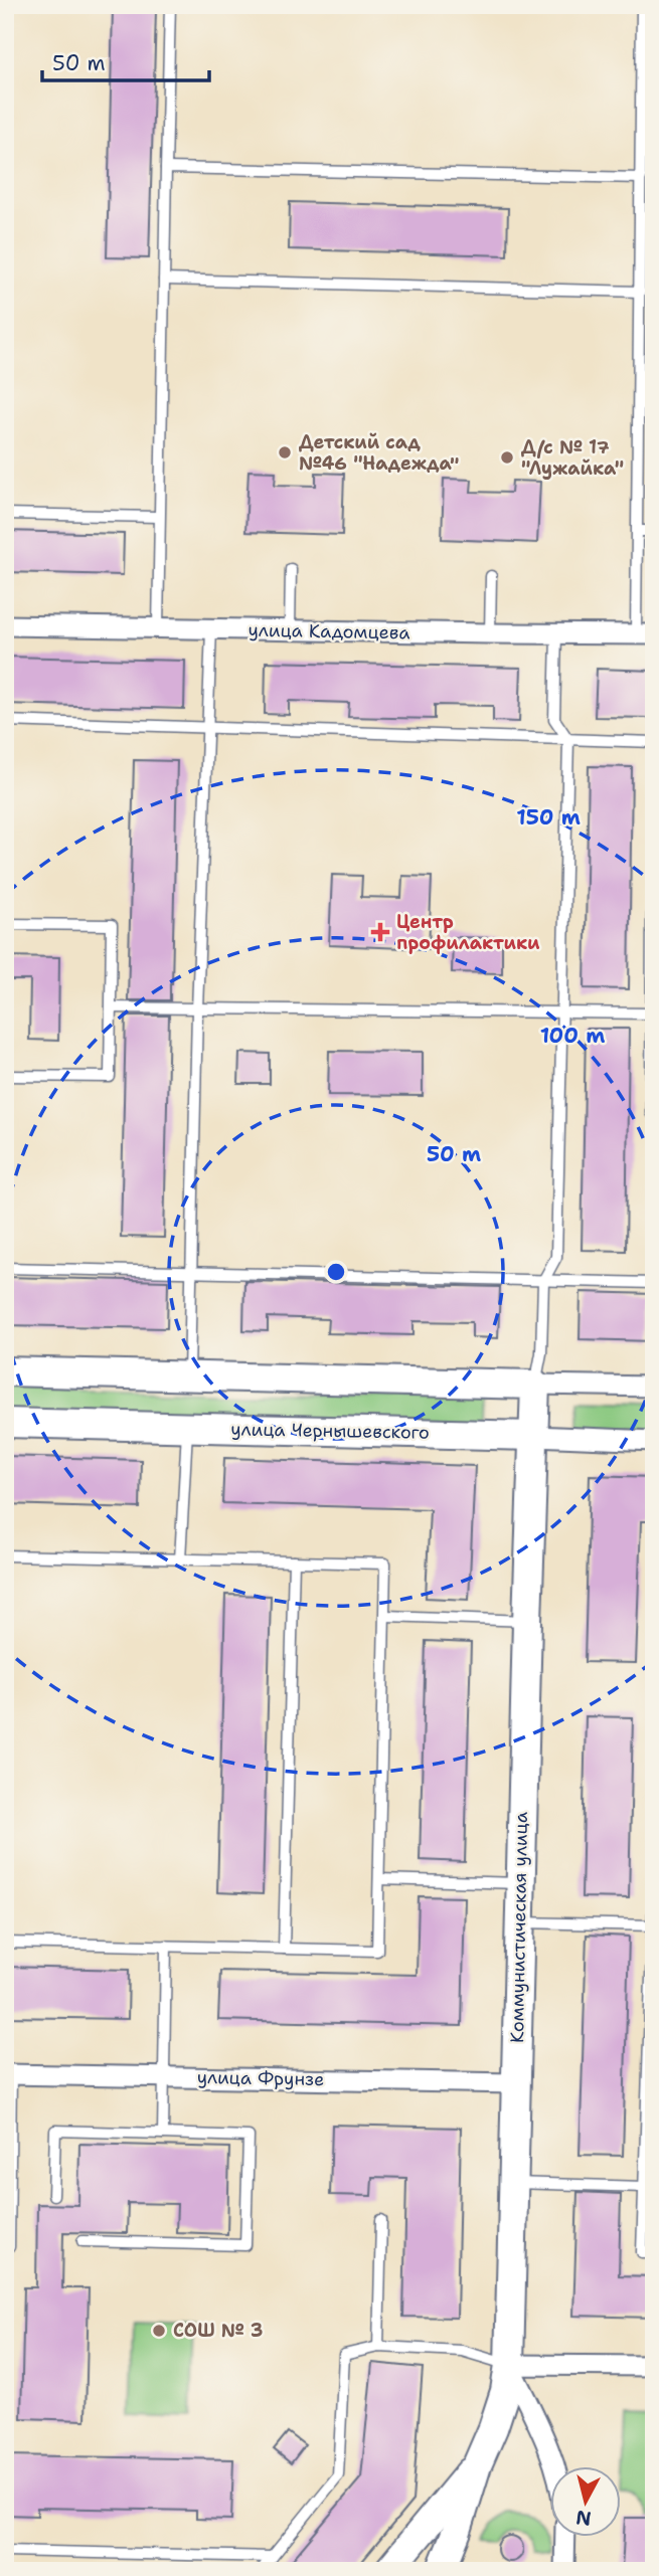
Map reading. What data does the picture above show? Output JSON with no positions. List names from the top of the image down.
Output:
{
  "streets": {
    "main road": ["улица Чернышевского", "Коммунистическая улица"],
    "street": ["улица Кадомцева", "улица Фрунзе"]
  },
  "crossings": [
    ["улица Чернышевского", "Коммунистическая улица"],
    ["Коммунистическая улица", "улица Фрунзе"]
  ],
  "places": {
    "other": ["Детский сад №46 \"Надежда\"", "Д/с № 17 \"Лужайка\"", "СОШ № 3"],
    "health": ["Центр профилактики"]
  },
  "scale_bar": "50 m",
  "north": "bottom",
  "rings": ["150 m", "100 m", "50 m"]
}
